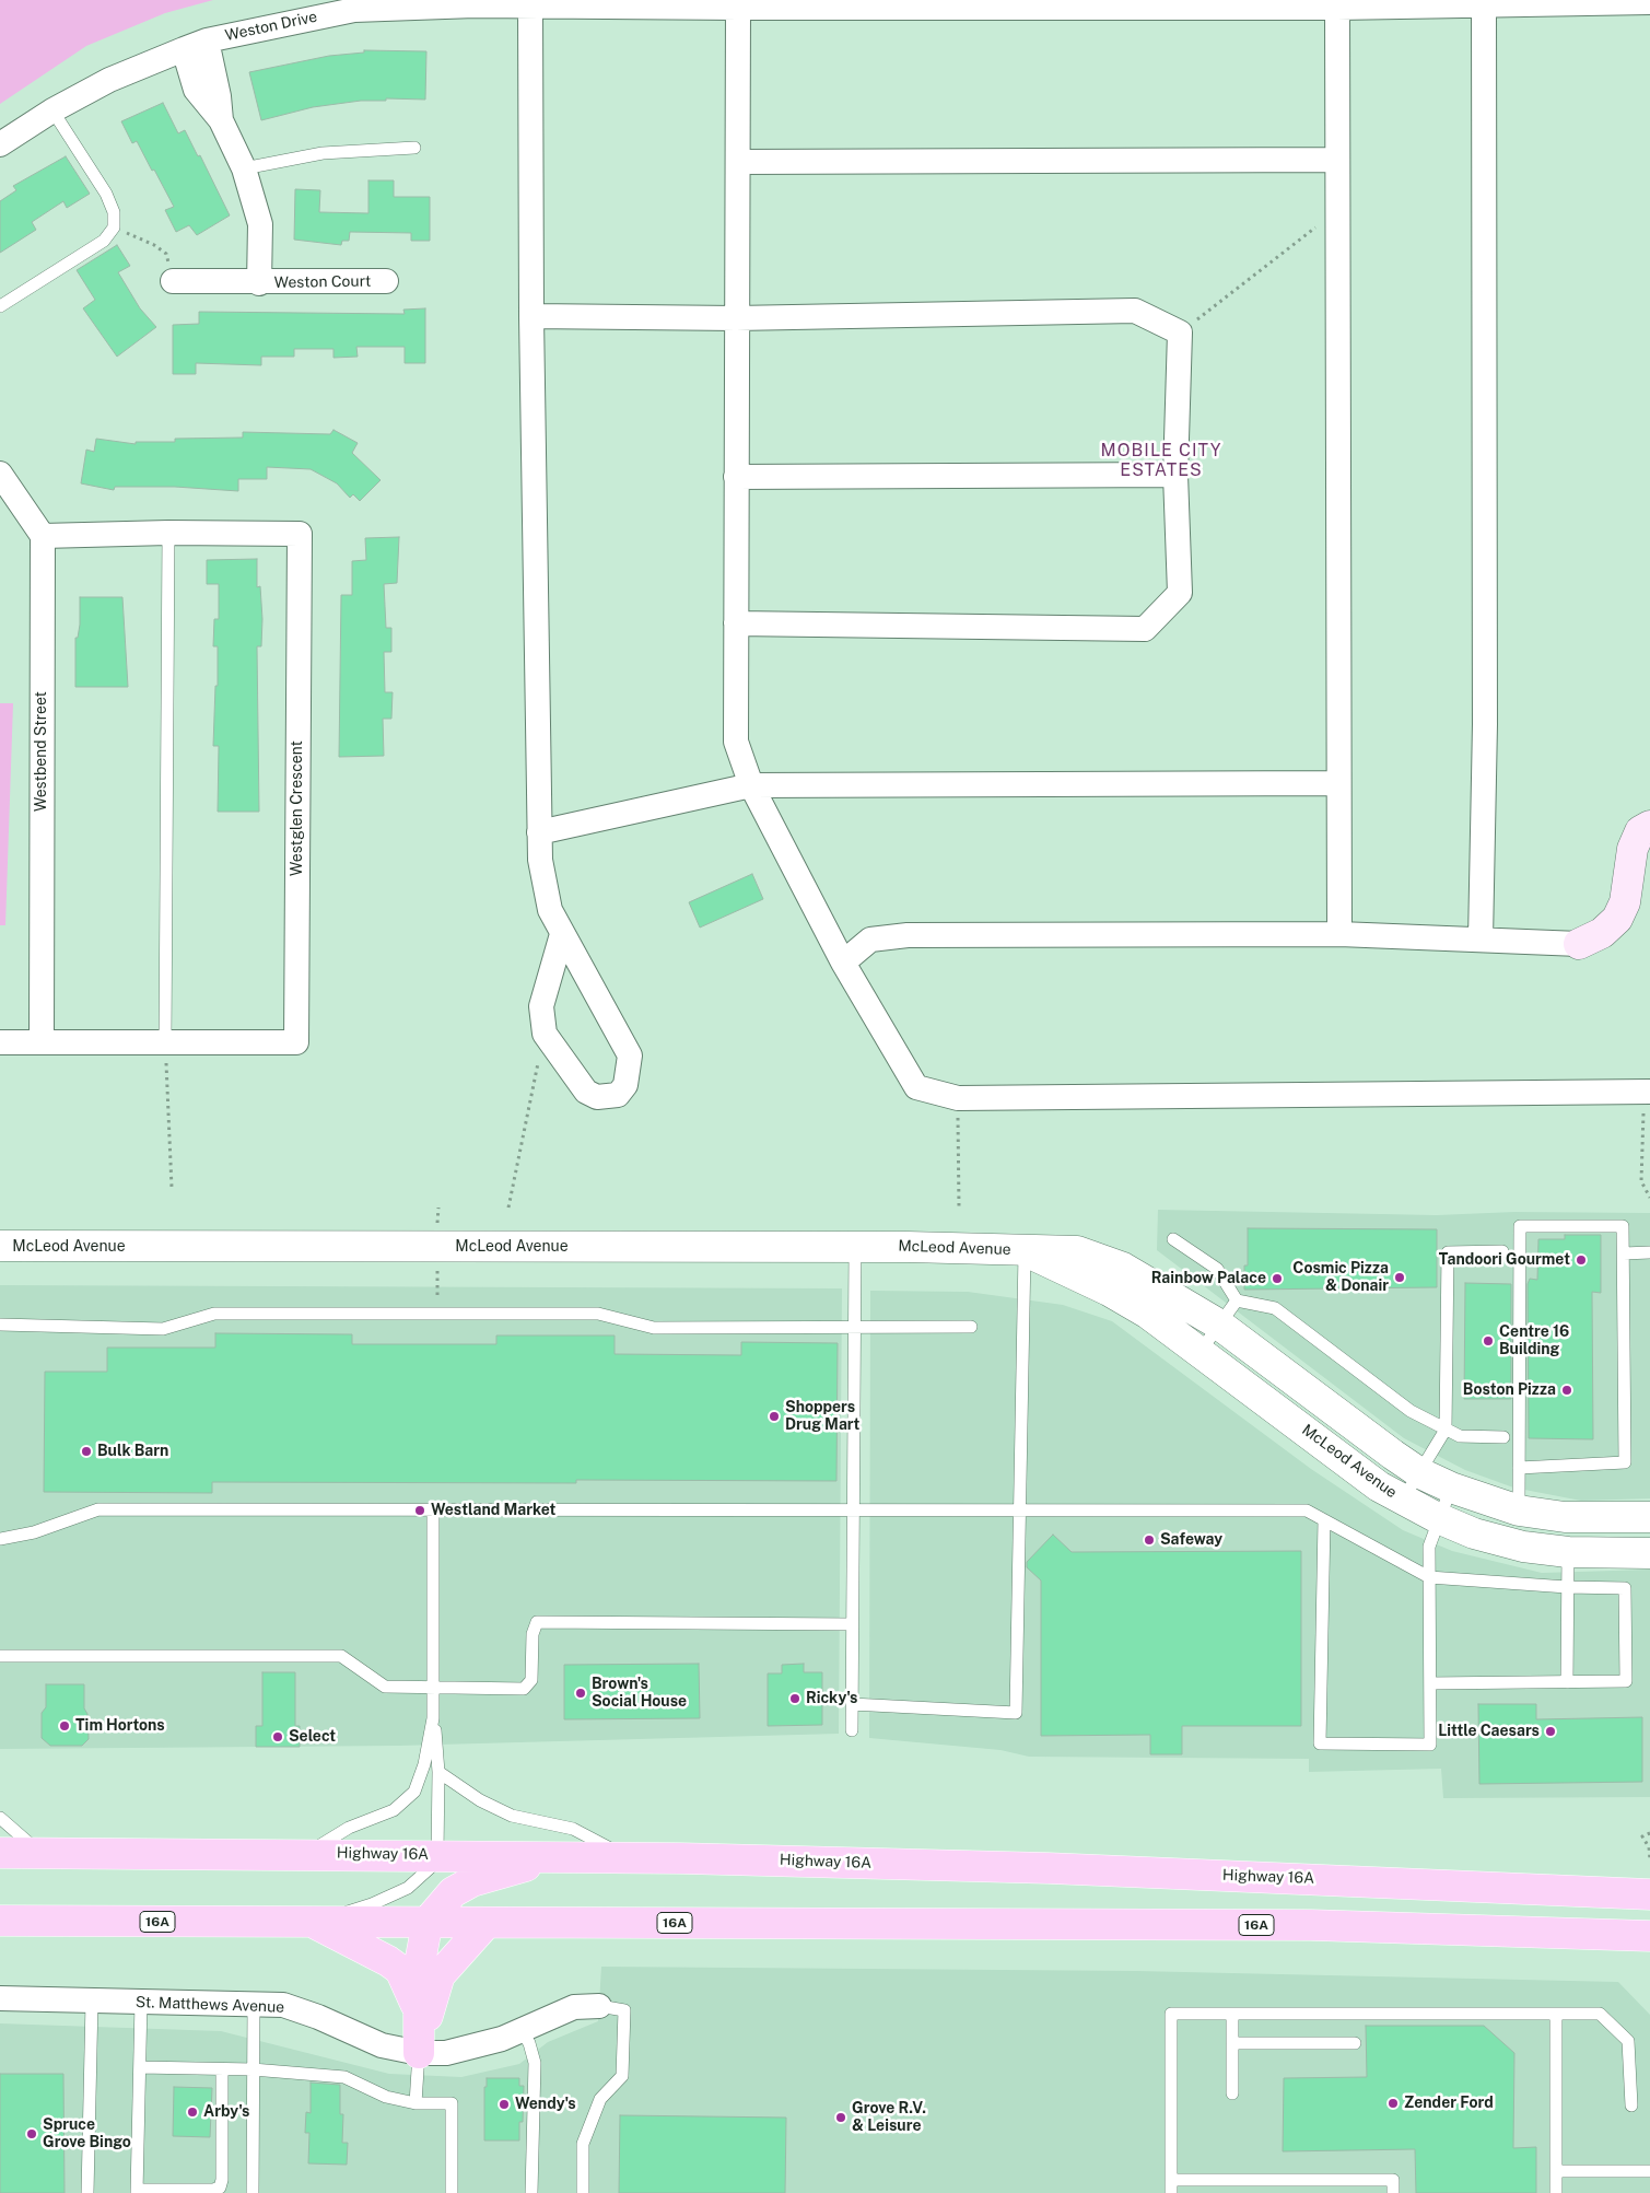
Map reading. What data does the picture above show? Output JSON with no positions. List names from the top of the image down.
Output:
{
  "streets": {
    "main road": ["Highway 16A", "16A"],
    "street": [
      "Weston Drive",
      "Weston Court",
      "Westbend Street",
      "Westglen Crescent",
      "McLeod Avenue",
      "St. Matthews Avenue"
    ]
  },
  "crossings": [
    ["Weston Drive", "Weston Court"],
    ["Westbend Street", "Westglen Crescent"]
  ],
  "districts": ["MOBILE CITY ESTATES"],
  "places": [
    "Tandoori Gourmet",
    "Cosmic Pizza & Donair",
    "Rainbow Palace",
    "Centre 16 Building",
    "Boston Pizza",
    "Shoppers Drug Mart",
    "Bulk Barn",
    "Westland Market",
    "Safeway",
    "Brown's Social House",
    "Ricky's",
    "Tim Hortons",
    "Little Caesars",
    "Select",
    "Zender Ford",
    "Wendy's",
    "Arby's",
    "Grove R.V. & Leisure",
    "Spruce Grove Bingo"
  ]
}
